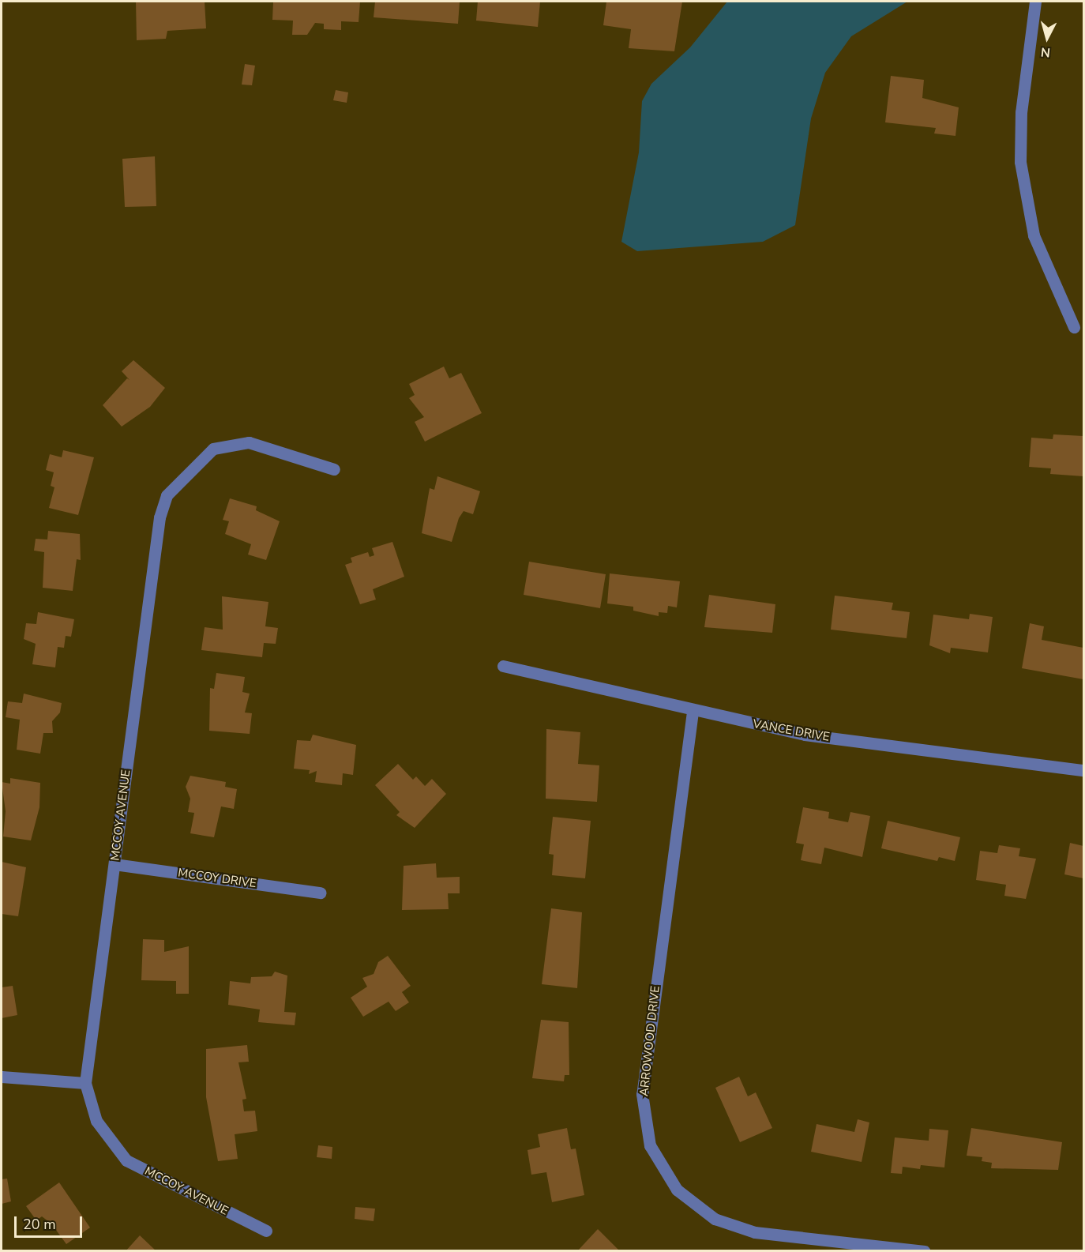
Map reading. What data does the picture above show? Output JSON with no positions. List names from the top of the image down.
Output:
{
  "streets": {
    "street": [
      "VANCE DRIVE",
      "MCCOY AVENUE",
      "MCCOY DRIVE",
      "ARROWOOD DRIVE"
    ]
  },
  "crossings": [
    ["VANCE DRIVE", "ARROWOOD DRIVE"],
    ["MCCOY AVENUE", "MCCOY DRIVE"]
  ],
  "scale_bar": "20 m",
  "north": "bottom"
}
